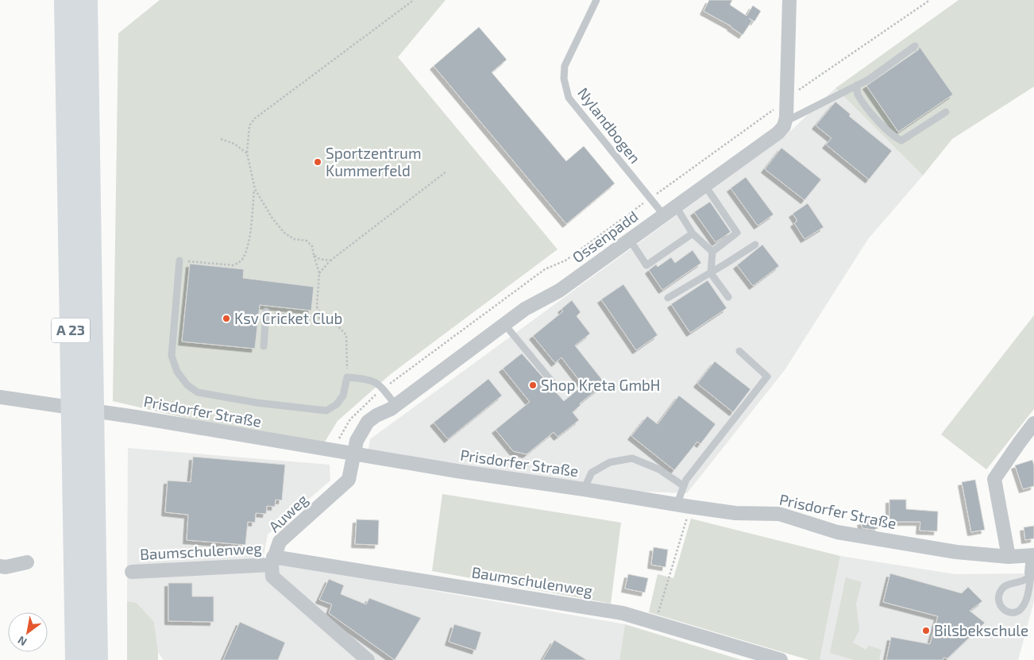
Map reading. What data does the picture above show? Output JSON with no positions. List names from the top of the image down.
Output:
{
  "streets": {
    "highway": ["A 23"],
    "street": [
      "Ossenpadd",
      "Prisdorfer Straße",
      "Auweg",
      "Baumschulenweg"
    ],
    "lane": ["Nylandbogen"]
  },
  "crossings": [
    ["Nylandbogen", "Ossenpadd"],
    ["Ossenpadd", "Prisdorfer Straße"],
    ["Ossenpadd", "Auweg"],
    ["Prisdorfer Straße", "Auweg"],
    ["Auweg", "Baumschulenweg"]
  ],
  "places": [
    "Sportzentrum Kummerfeld",
    "Ksv Cricket Club",
    "Shop Kreta GmbH",
    "Bilsbekschule"
  ],
  "north": "bottom left"
}
